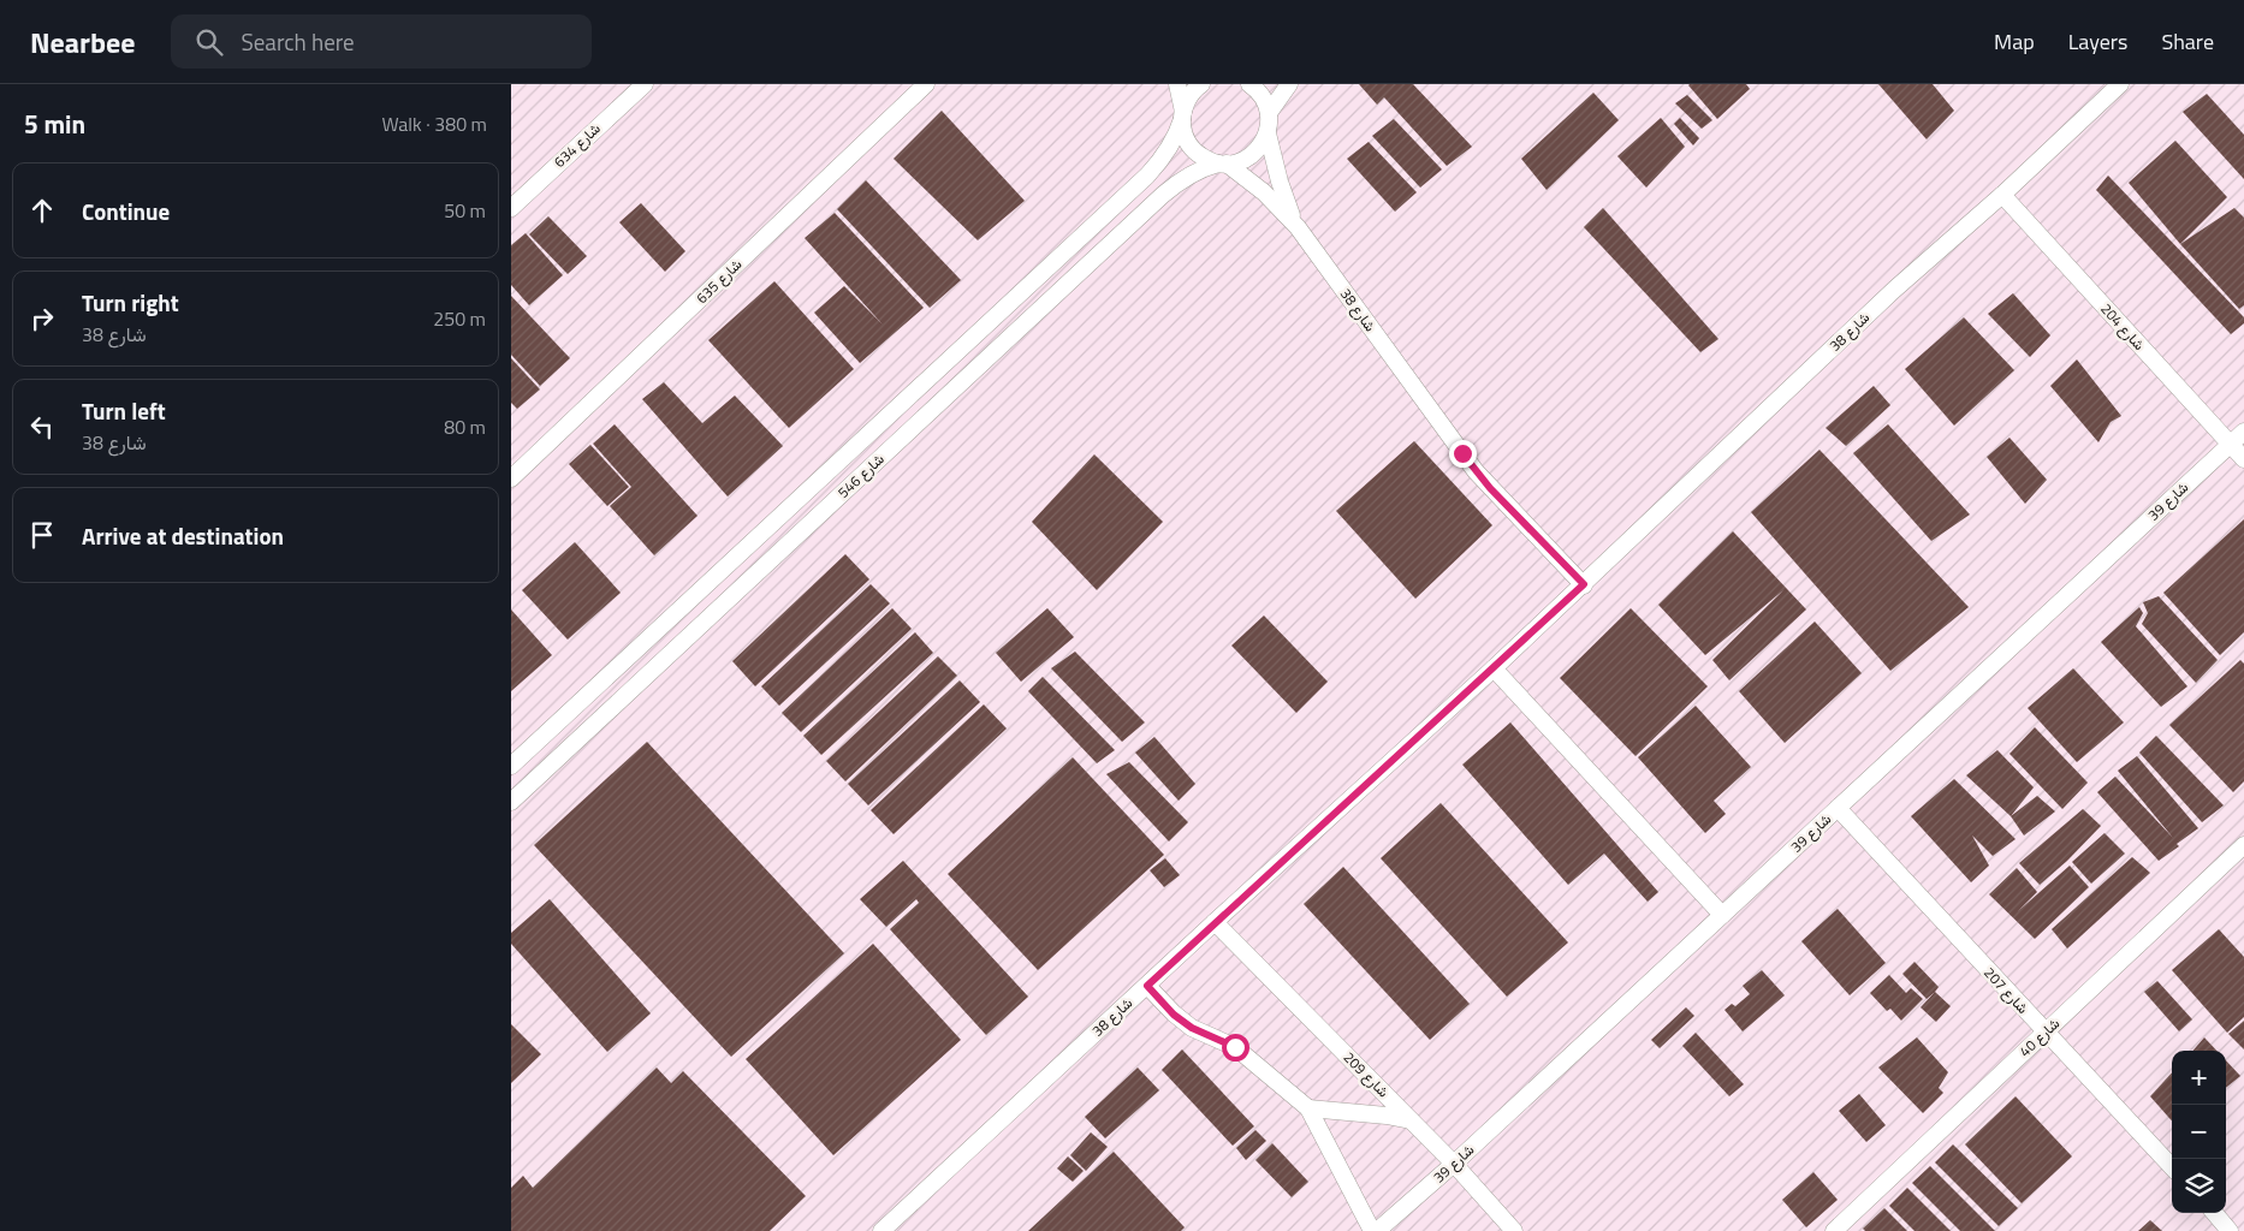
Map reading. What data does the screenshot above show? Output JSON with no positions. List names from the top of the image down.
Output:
{
  "streets": {
    "street": [
      "شارع 634",
      "شارع 635",
      "شارع 38",
      "شارع 204",
      "شارع 546",
      "شارع 39",
      "شارع 207",
      "شارع 40",
      "شارع 209"
    ]
  },
  "crossings": [
    ["شارع 38", "شارع 204"],
    ["شارع 38", "شارع 546"],
    ["شارع 38", "شارع 209"],
    ["شارع 204", "شارع 39"],
    ["شارع 39", "شارع 207"],
    ["شارع 39", "شارع 209"],
    ["شارع 207", "شارع 40"]
  ],
  "page": {
    "header": "Nearbee",
    "search": "Search here",
    "nav": ["Map", "Layers", "Share"],
    "heading": ["5 min", "Walk · 380 m"],
    "list": [
      ["Continue", "50 m"],
      ["Turn right", "شارع 38", "250 m"],
      ["Turn left", "شارع 38", "80 m"],
      "Arrive at destination"
    ],
    "map_buttons": ["+", "−"]
  }
}
